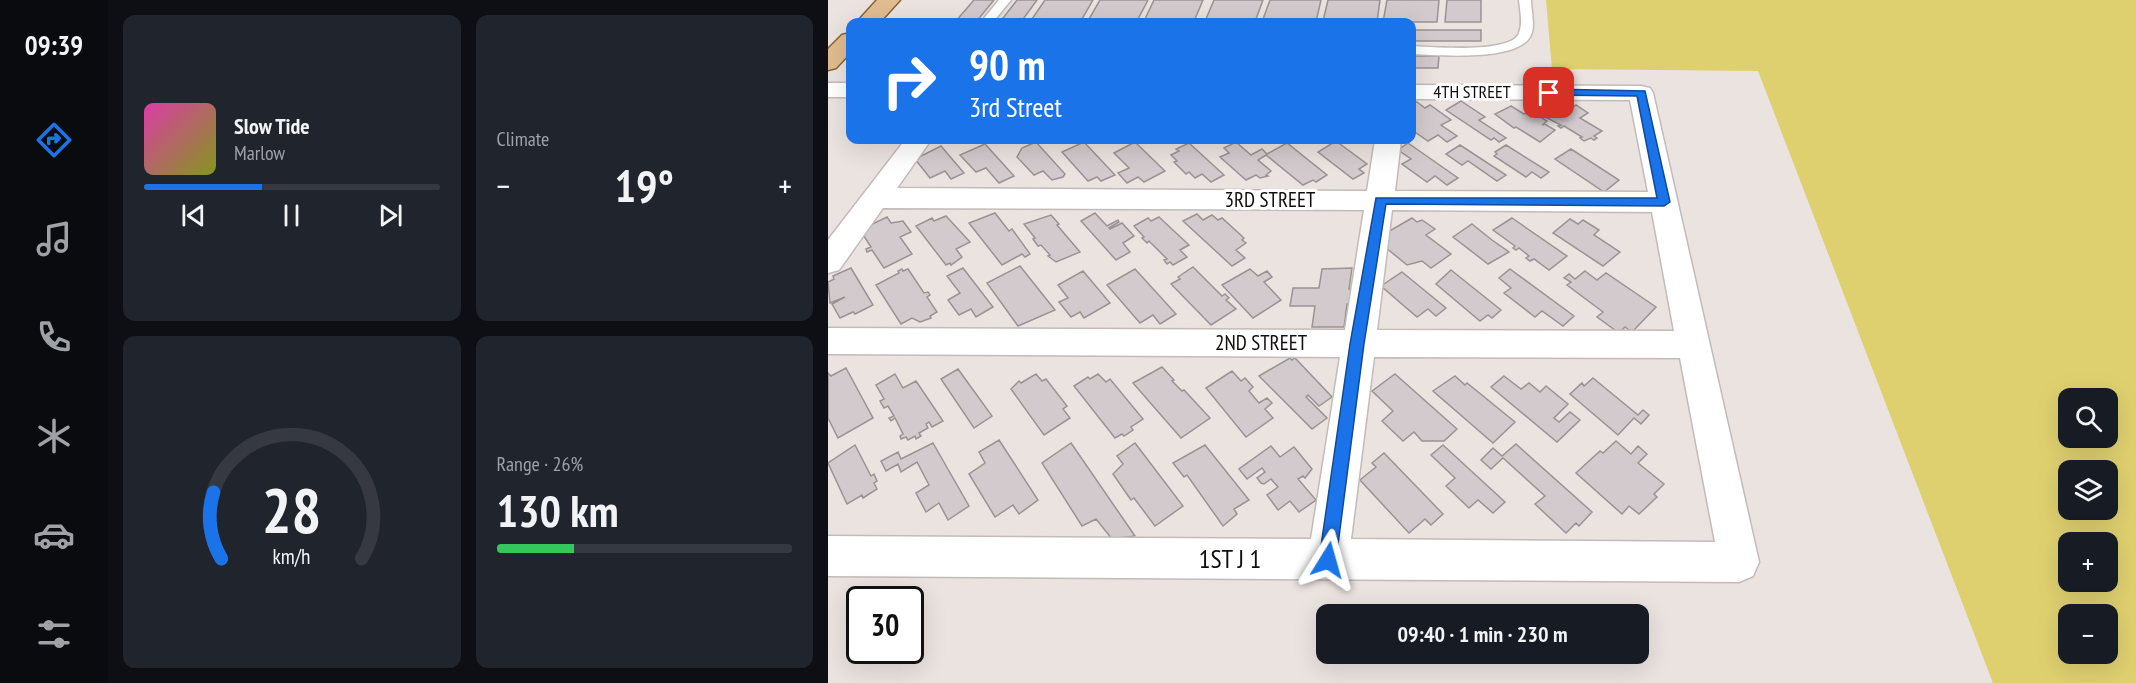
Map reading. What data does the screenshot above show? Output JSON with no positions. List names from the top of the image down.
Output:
{
  "streets": {
    "street": [
      "4TH STREET",
      "3RD STREET",
      "2ND STREET",
      "1ST J 1"
    ]
  },
  "crossings": [
    ["4TH STREET", "3RD STREET"],
    ["2ND STREET", "1ST J 1"]
  ],
  "page": {
    "tabs": "09:39",
    "tile": [
      "Climate",
      ["Range · 26%", "130 km"]
    ],
    "turn": ["90 m", "3rd Street"],
    "song": ["Slow Tide", "Marlow"],
    "heat": ["−", "19°", "+"],
    "map_buttons": ["+", "−"],
    "limit": "30",
    "trip": "09:40 · 1 min · 230 m",
    "gauge": ["28", "km/h"]
  }
}
